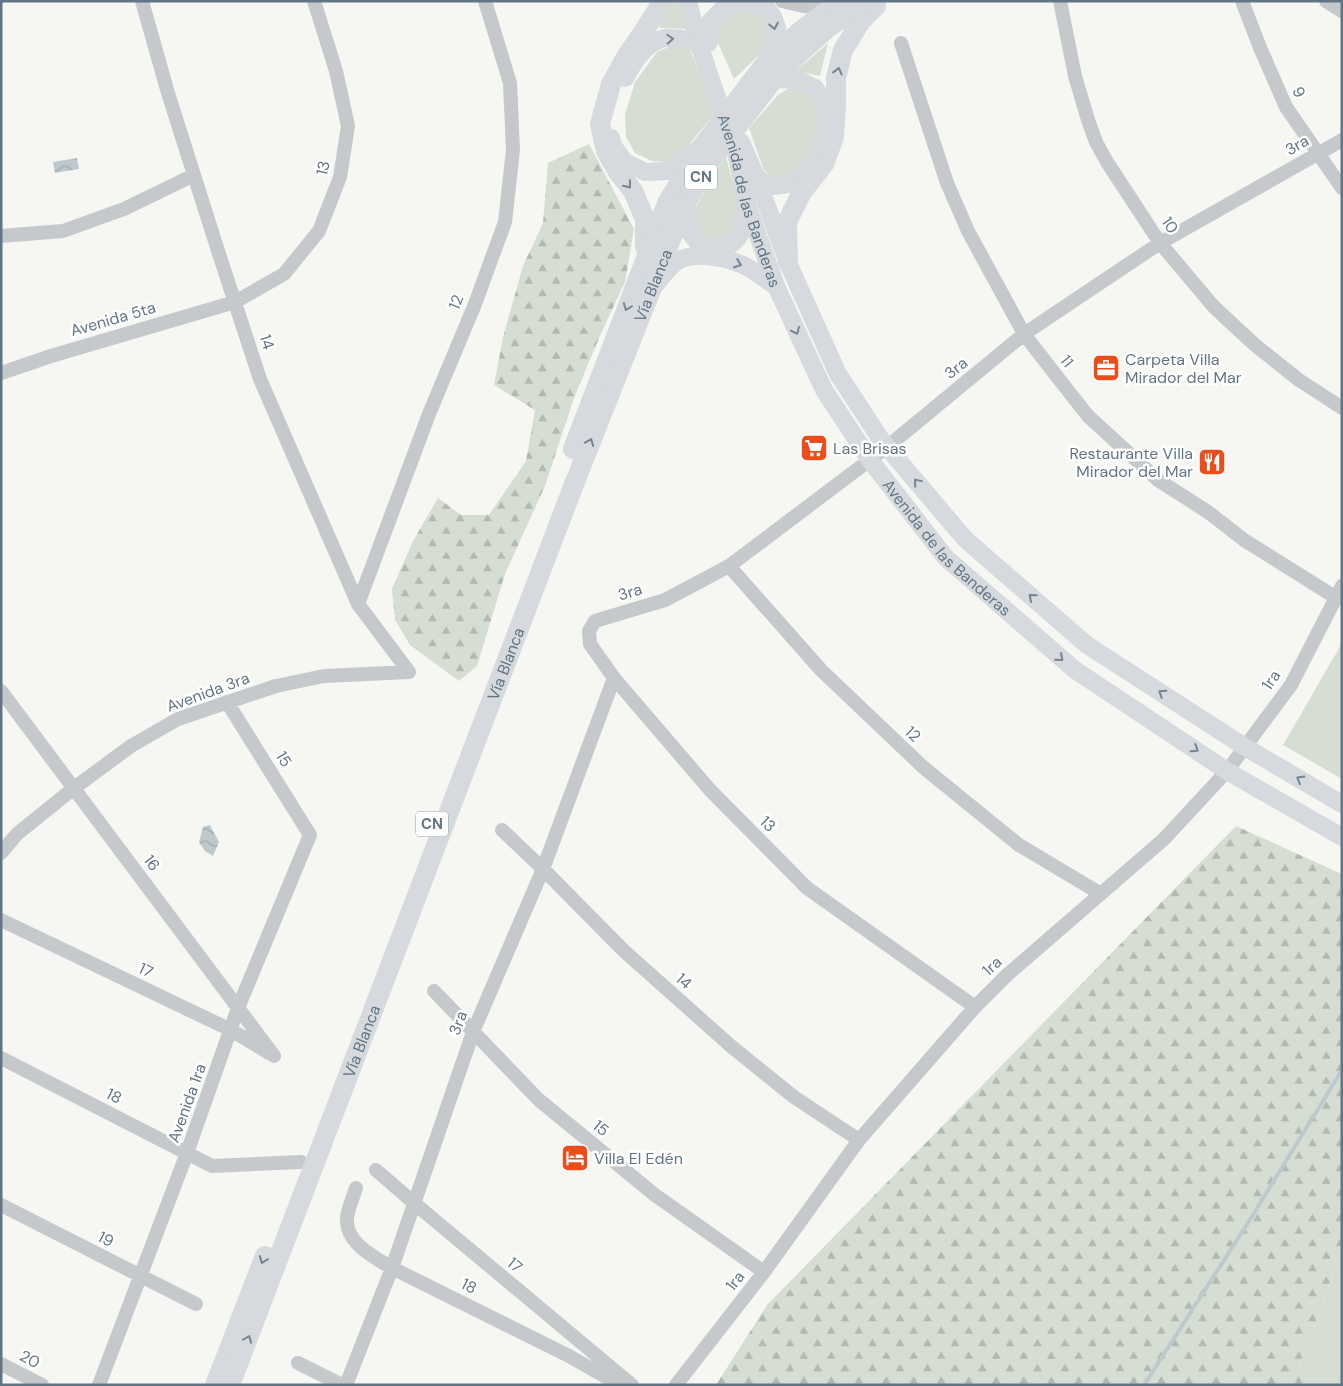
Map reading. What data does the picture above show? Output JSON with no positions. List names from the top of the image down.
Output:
{
  "streets": {
    "highway": ["CN", "Vía Blanca"],
    "main road": ["Avenida de las Banderas"],
    "street": [
      "9",
      "3ra",
      "13",
      "10",
      "12",
      "Avenida 5ta",
      "14",
      "11",
      "1ra",
      "Avenida 3ra",
      "15",
      "16",
      "17",
      "18",
      "Avenida 1ra",
      "19",
      "20"
    ]
  },
  "crossings": [
    ["9", "3ra"],
    ["3ra", "13"],
    ["3ra", "Avenida de las Banderas"],
    ["3ra", "10"],
    ["3ra", "12"],
    ["3ra", "14"],
    ["3ra", "11"],
    ["3ra", "15"],
    ["3ra", "17"],
    ["3ra", "18"],
    ["13", "Avenida 5ta"],
    ["13", "14"],
    ["13", "1ra"],
    ["Avenida de las Banderas", "1ra"],
    ["Vía Blanca", "18"],
    ["12", "14"],
    ["12", "1ra"],
    ["Avenida 5ta", "14"],
    ["14", "1ra"],
    ["14", "Avenida 3ra"],
    ["11", "1ra"],
    ["1ra", "15"],
    ["Avenida 3ra", "15"],
    ["Avenida 3ra", "16"],
    ["15", "Avenida 1ra"],
    ["16", "17"],
    ["16", "Avenida 1ra"],
    ["17", "Avenida 1ra"],
    ["18", "Avenida 1ra"],
    ["Avenida 1ra", "19"]
  ],
  "places": {
    "office": ["Carpeta Villa Mirador del Mar"],
    "supermarket": ["Las Brisas"],
    "restaurant": ["Restaurante Villa Mirador del Mar"],
    "hotel": ["Villa El Edén"]
  }
}
